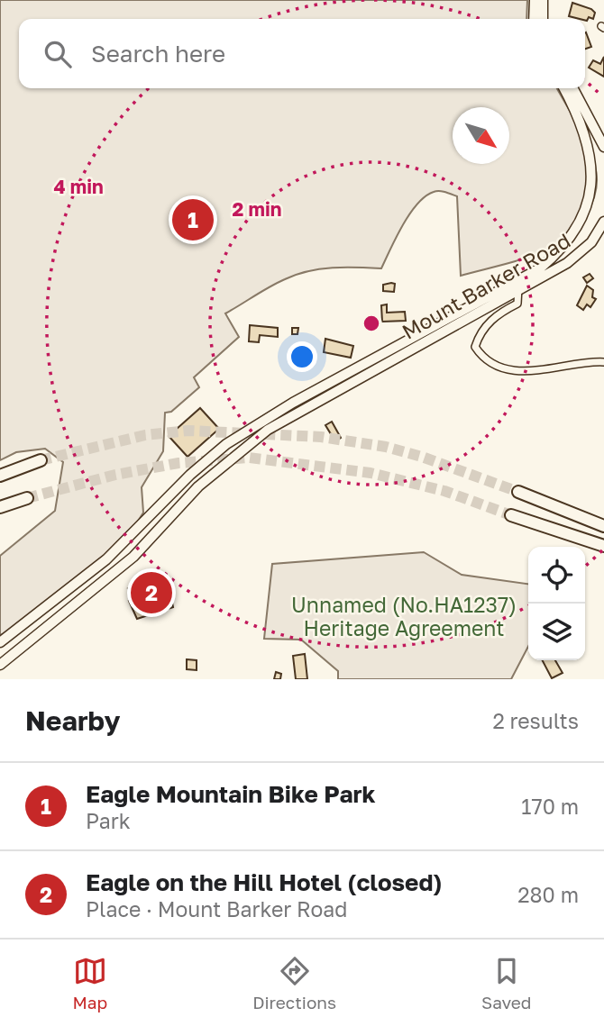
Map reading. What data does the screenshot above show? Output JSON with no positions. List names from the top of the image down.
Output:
{
  "streets": {
    "main road": ["Mount Barker Road"]
  },
  "parks": ["Unnamed (No.HA1237) Heritage Agreement"],
  "north": "bottom right",
  "page": {
    "search": "Search here",
    "pins": ["1", "2"],
    "heading": ["Nearby", "2 results"],
    "list": [
      {
        "mark": "1",
        "name": "Eagle Mountain Bike Park",
        "note": "Park",
        "value": "170 m"
      },
      {
        "mark": "2",
        "name": "Eagle on the Hill Hotel (closed)",
        "note": "Place · Mount Barker Road",
        "value": "280 m"
      }
    ],
    "nav": ["Map", "Directions", "Saved"]
  },
  "rings": ["4 min", "2 min"]
}
